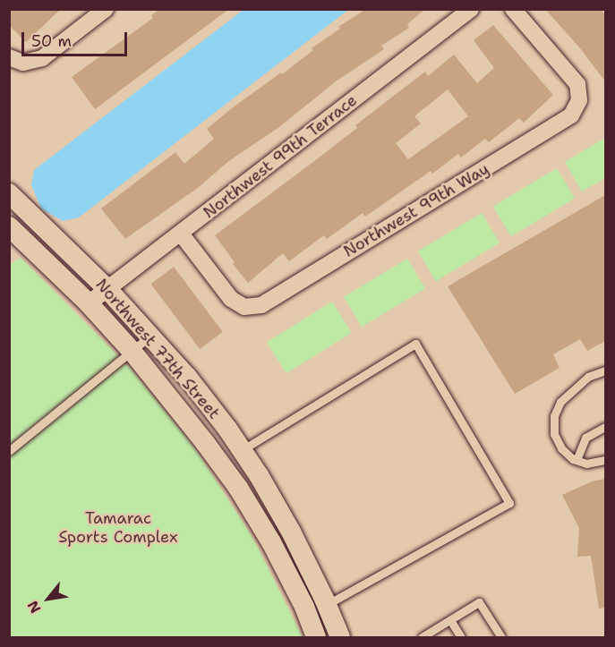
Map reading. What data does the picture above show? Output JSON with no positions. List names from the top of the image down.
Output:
{
  "streets": {
    "street": ["Northwest 99th Terrace", "Northwest 99th Way", "Northwest 77th Street"]
  },
  "crossings": [
    ["Northwest 99th Terrace", "Northwest 99th Way"],
    ["Northwest 99th Terrace", "Northwest 77th Street"]
  ],
  "parks": ["Tamarac Sports Complex"],
  "scale_bar": "50 m",
  "north": "bottom left"
}
